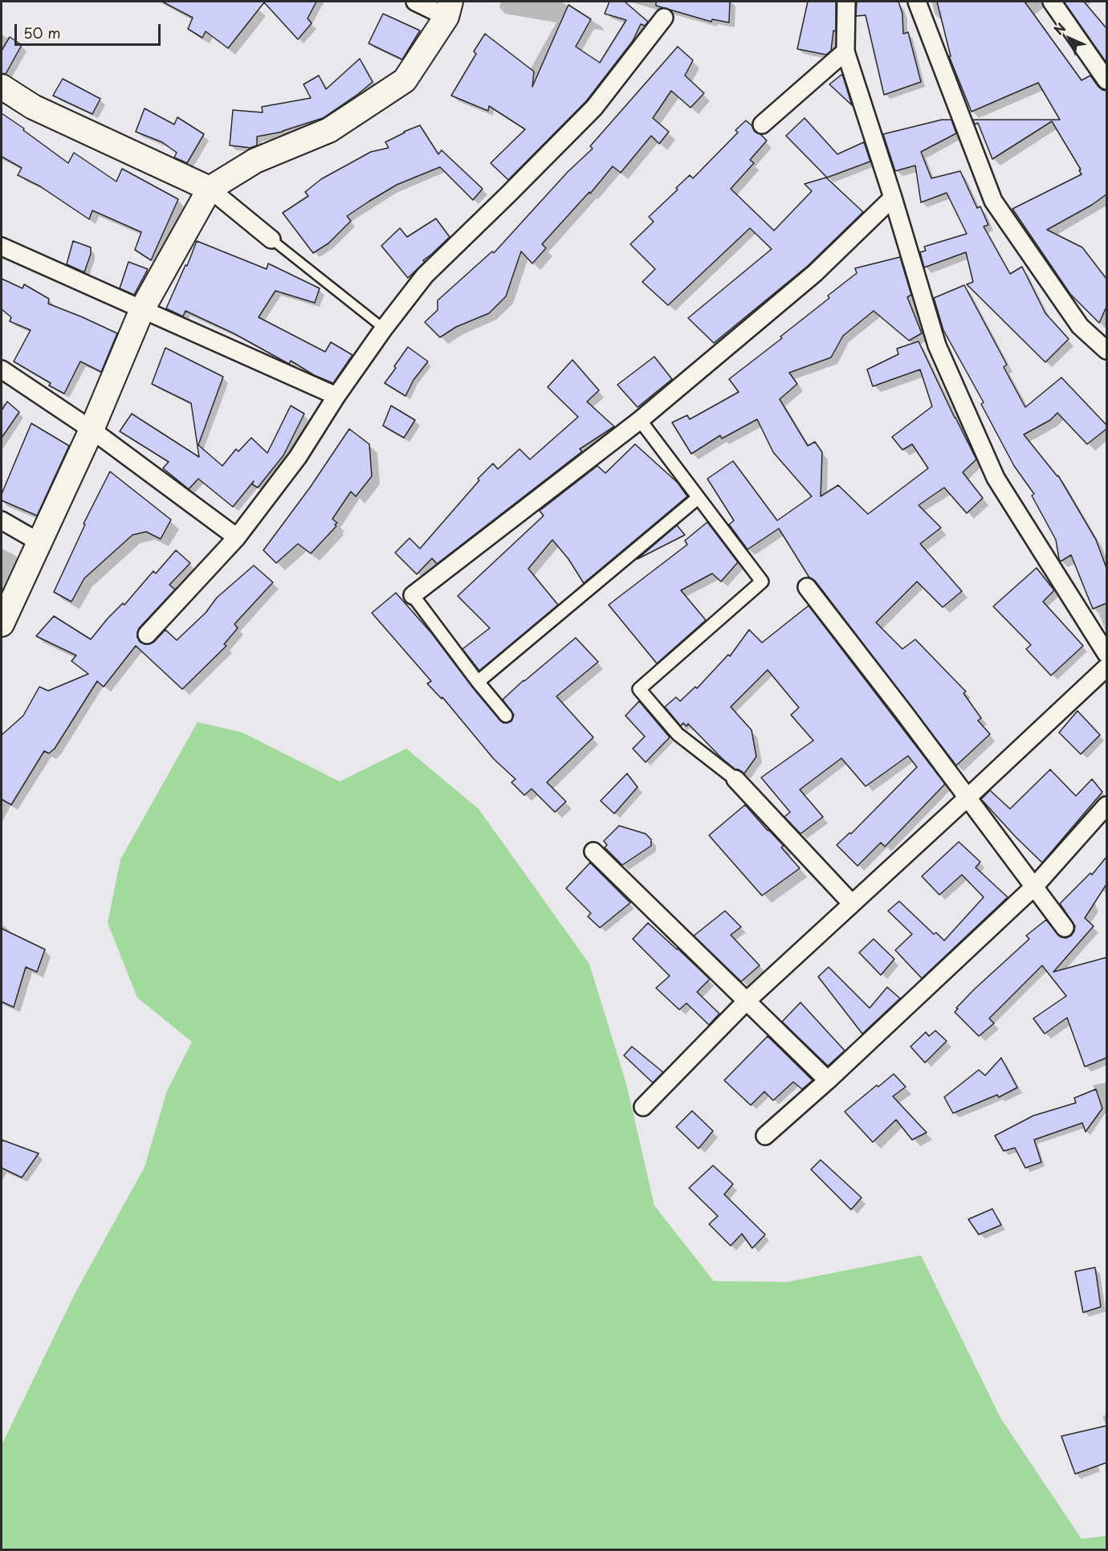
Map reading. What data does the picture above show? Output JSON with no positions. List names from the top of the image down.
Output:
{
  "scale_bar": "50 m",
  "north": "top left"
}
